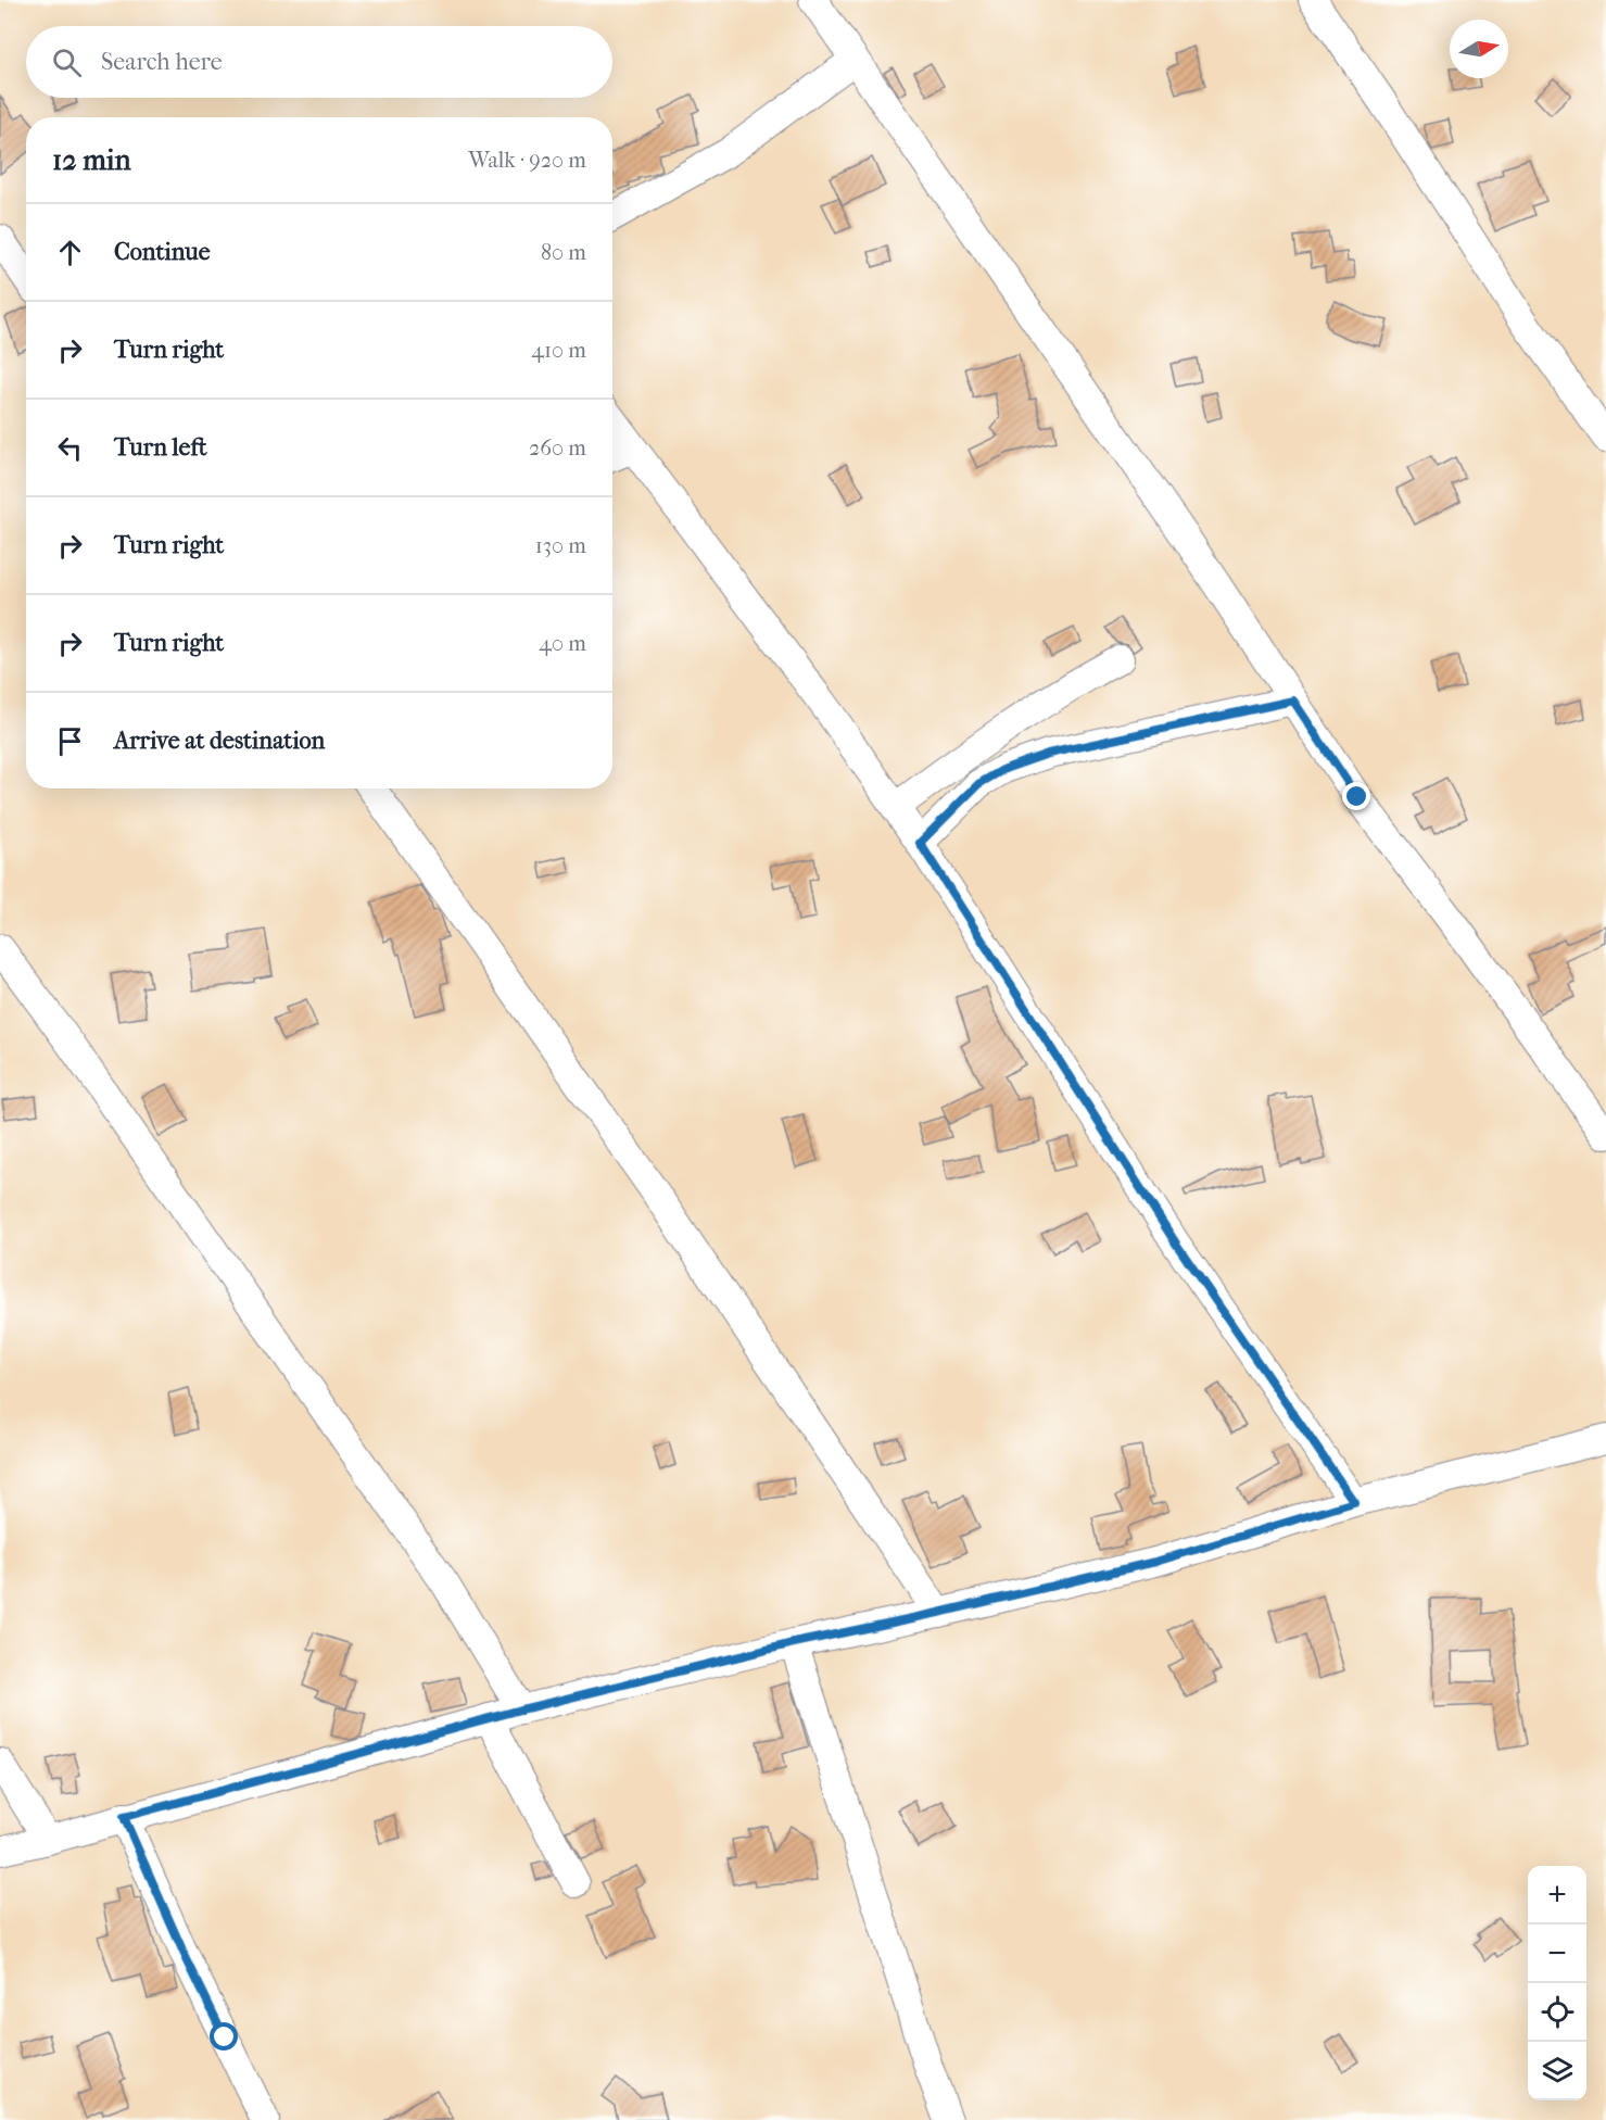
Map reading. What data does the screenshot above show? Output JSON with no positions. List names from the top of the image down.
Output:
{
  "north": "right",
  "page": {
    "search": "Search here",
    "heading": ["12 min", "Walk · 920 m"],
    "list": [
      ["Continue", "80 m"],
      ["Turn right", "410 m"],
      ["Turn left", "260 m"],
      ["Turn right", "130 m"],
      ["Turn right", "40 m"],
      "Arrive at destination"
    ],
    "map_buttons": ["+", "−"]
  }
}
